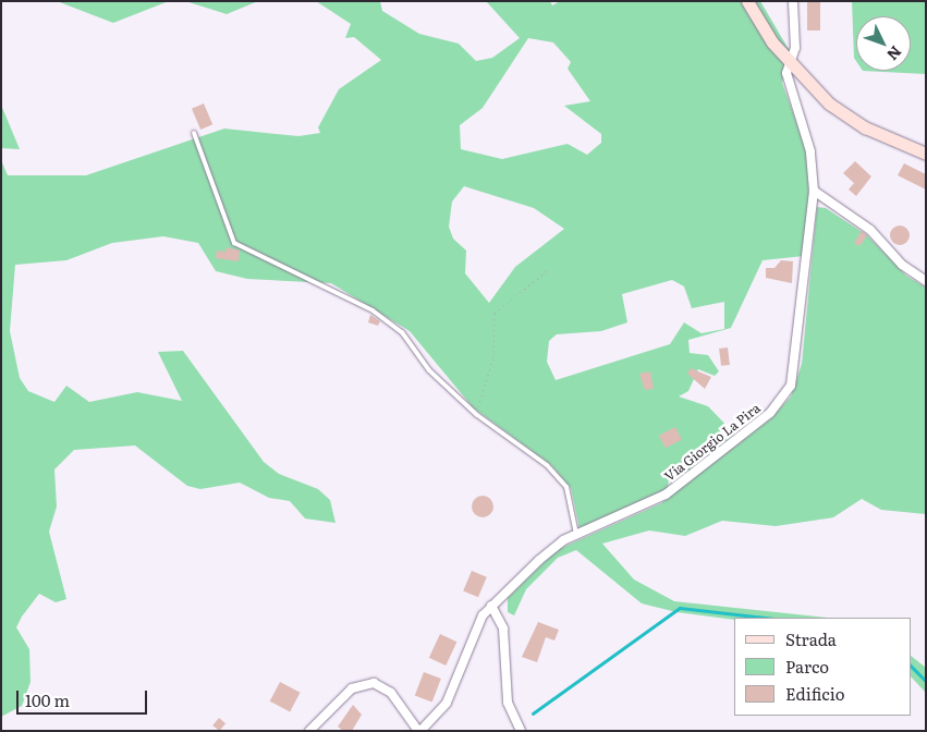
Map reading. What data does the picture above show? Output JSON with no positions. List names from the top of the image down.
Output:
{
  "streets": {
    "street": ["Via Giorgio La Pira"]
  },
  "legend": ["Strada", "Parco", "Edificio"],
  "scale_bar": "100 m",
  "north": "bottom right"
}
